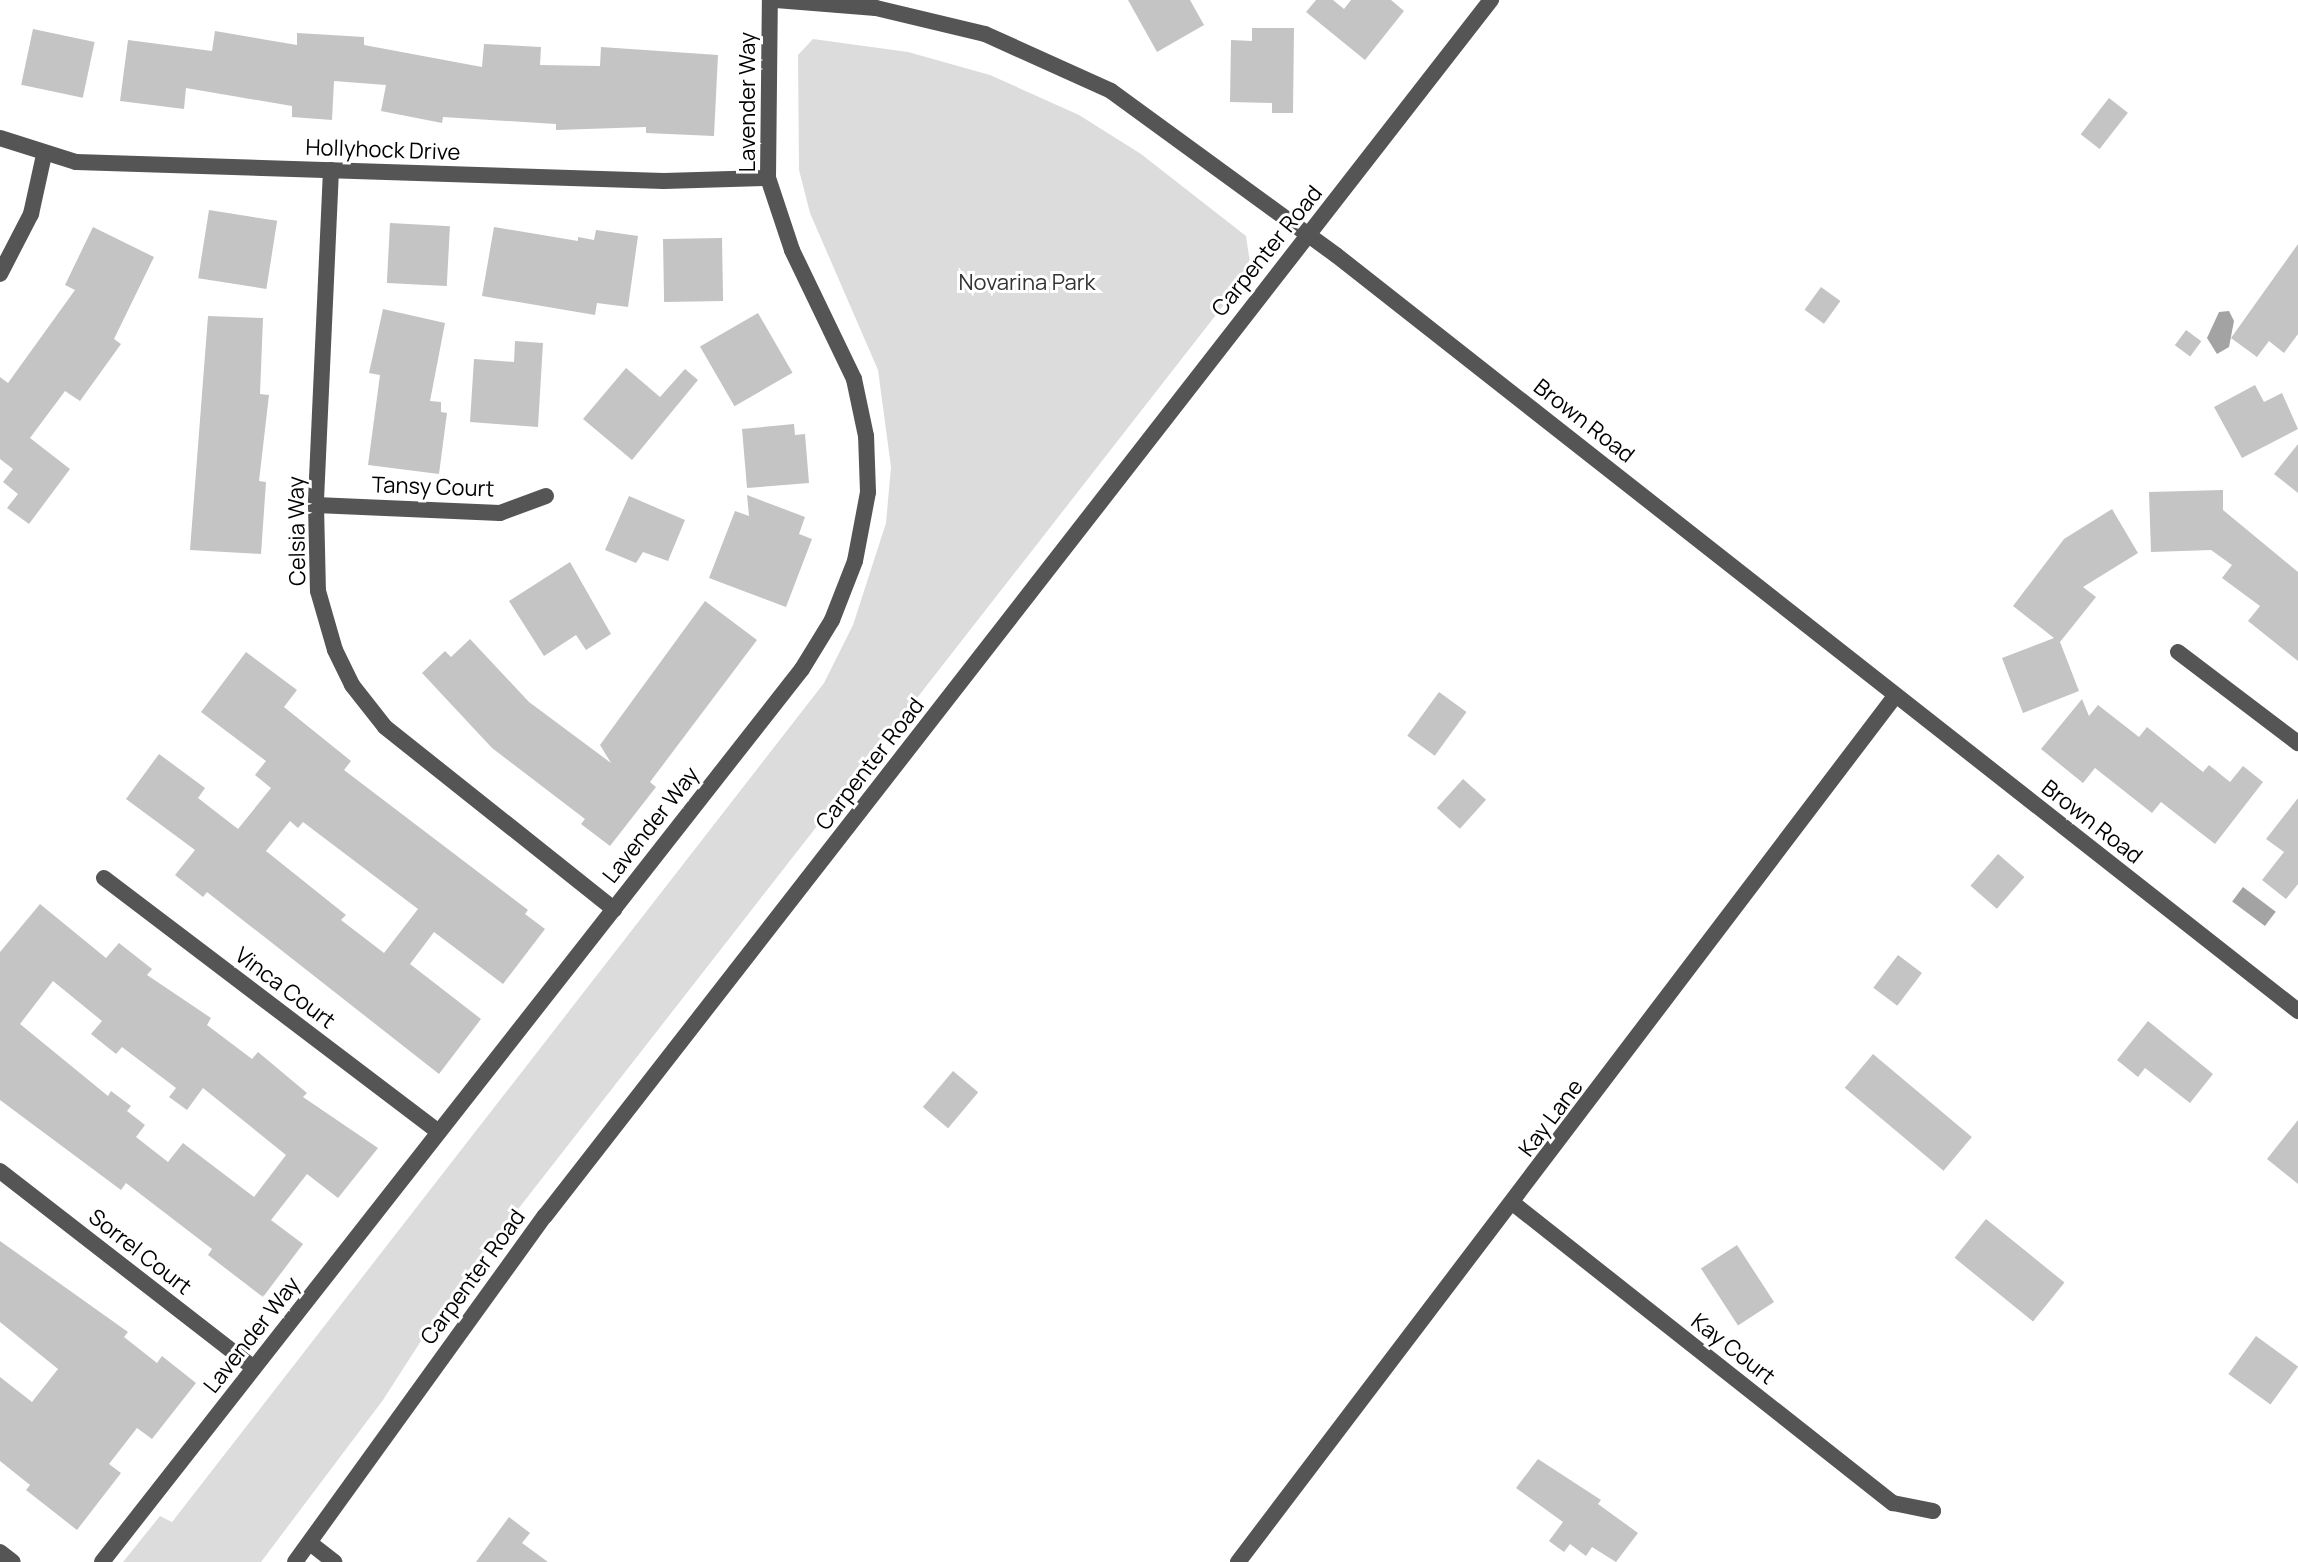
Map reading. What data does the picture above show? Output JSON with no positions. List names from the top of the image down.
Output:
{
  "streets": {
    "street": [
      "Lavender Way",
      "Hollyhock Drive",
      "Carpenter Road",
      "Brown Road",
      "Tansy Court",
      "Celsia Way",
      "Vinca Court",
      "Kay Lane",
      "Sorrel Court",
      "Kay Court"
    ]
  },
  "crossings": [
    ["Lavender Way", "Hollyhock Drive"],
    ["Lavender Way", "Brown Road"],
    ["Lavender Way", "Celsia Way"],
    ["Lavender Way", "Vinca Court"],
    ["Lavender Way", "Sorrel Court"],
    ["Hollyhock Drive", "Celsia Way"],
    ["Carpenter Road", "Brown Road"],
    ["Brown Road", "Kay Lane"],
    ["Tansy Court", "Celsia Way"],
    ["Kay Lane", "Kay Court"]
  ],
  "parks": ["Novarina Park"]
}
